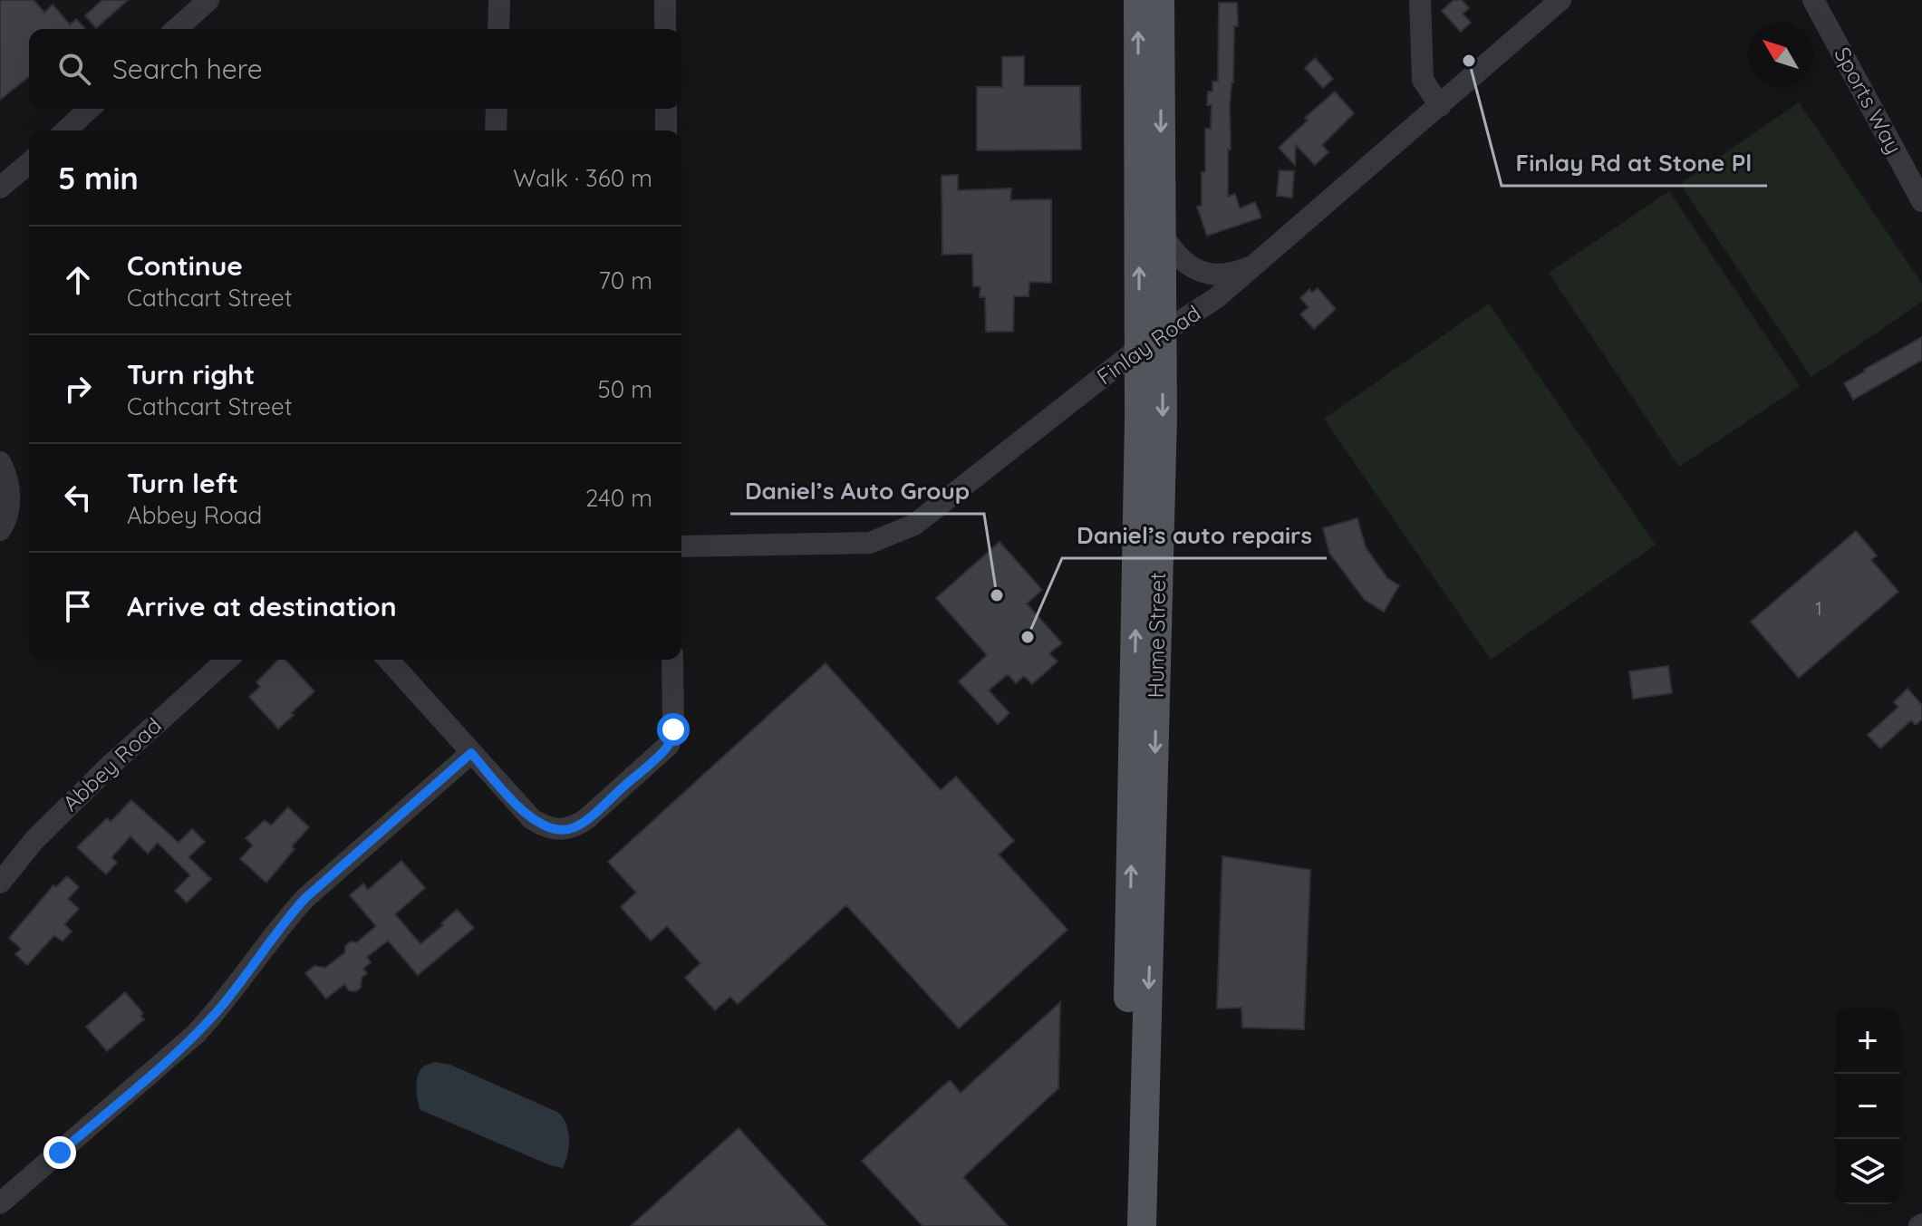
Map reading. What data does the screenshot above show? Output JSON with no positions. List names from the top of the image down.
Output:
{
  "streets": {
    "main road": ["Hume Street"],
    "street": ["Sports Way", "Finlay Road", "Abbey Road"]
  },
  "crossings": [
    ["Finlay Road", "Hume Street"]
  ],
  "places": ["Finlay Rd at Stone Pl", "Daniel’s Auto Group", "Daniel’s auto repairs"],
  "house_numbers": ["1"],
  "north": "top left",
  "page": {
    "search": "Search here",
    "heading": ["5 min", "Walk · 360 m"],
    "list": [
      ["Continue", "Cathcart Street", "70 m"],
      ["Turn right", "Cathcart Street", "50 m"],
      ["Turn left", "Abbey Road", "240 m"],
      "Arrive at destination"
    ],
    "map_buttons": ["+", "−"]
  }
}
